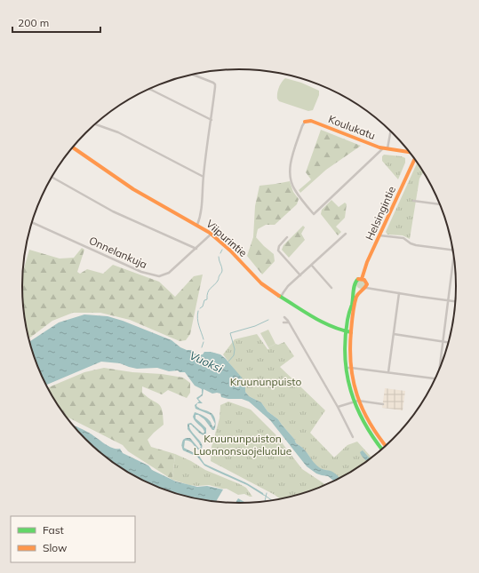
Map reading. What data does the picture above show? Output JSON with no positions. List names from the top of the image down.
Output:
{
  "streets": {
    "main road": ["Koulukatu", "Helsingintie", "Viipurintie"],
    "street": ["Onnelankuja"]
  },
  "crossings": [
    ["Viipurintie", "Onnelankuja"]
  ],
  "water": ["Vuoksi"],
  "parks": ["Kruununpuisto", "Kruununpuiston Luonnonsuojelualue"],
  "legend": ["Fast", "Slow"],
  "scale_bar": "200 m"
}
